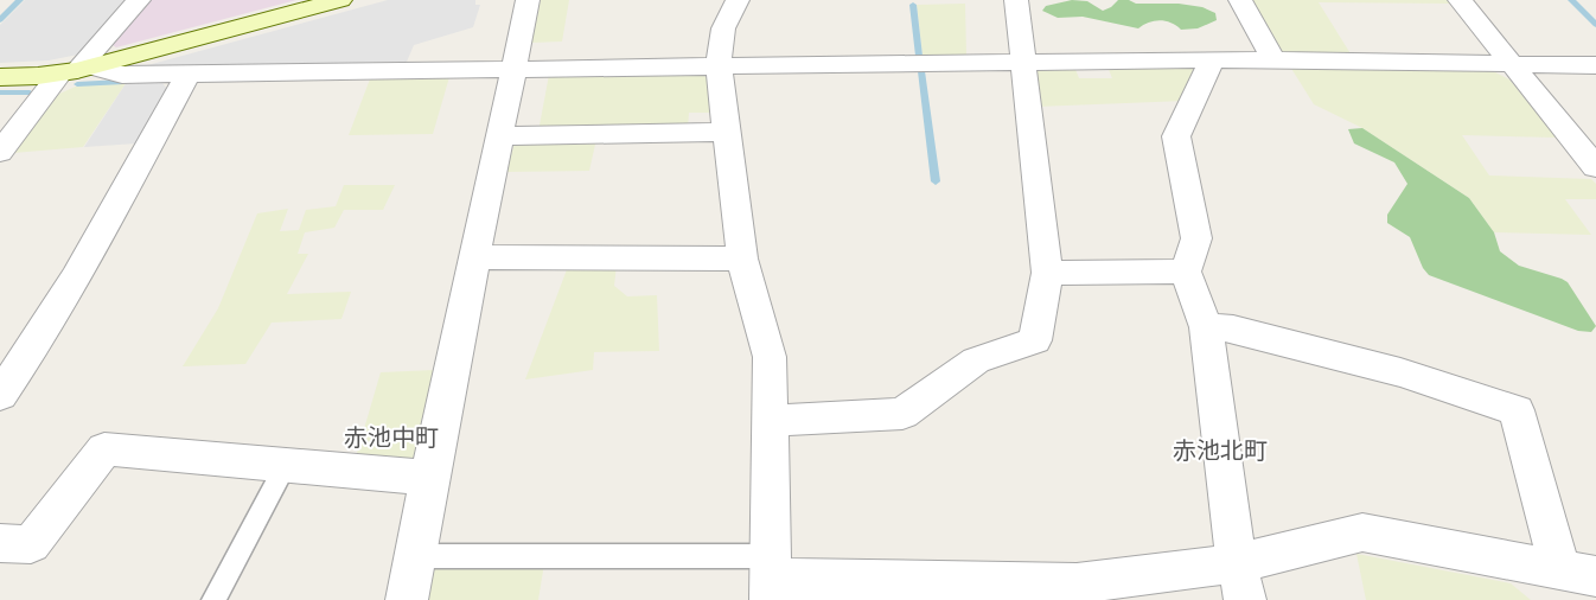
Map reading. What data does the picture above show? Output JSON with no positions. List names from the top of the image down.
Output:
{
  "districts": ["赤池中町", "赤池北町"]
}
